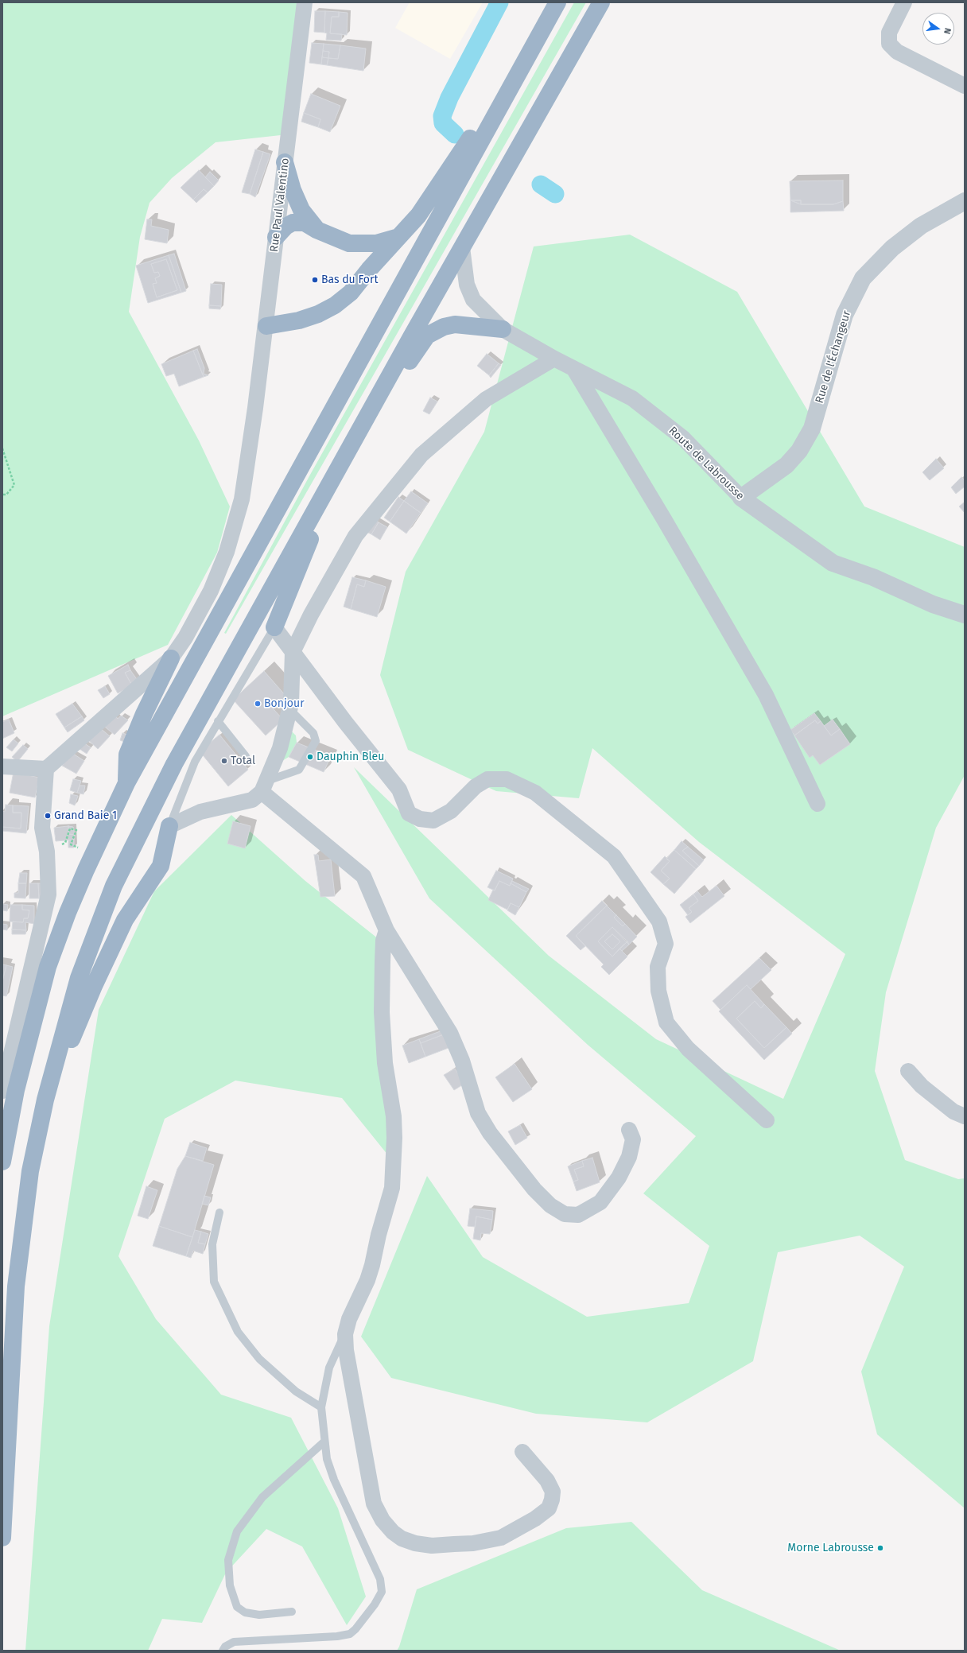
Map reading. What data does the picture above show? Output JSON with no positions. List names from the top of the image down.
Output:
{
  "streets": {
    "street": ["Rue Paul Valentino", "Rue de l'Échangeur", "Route de Labrousse"]
  },
  "crossings": [
    ["Rue de l'Échangeur", "Route de Labrousse"]
  ],
  "places": [
    "Bas du Fort",
    "Bonjour",
    "Dauphin Bleu",
    "Total",
    "Grand Baie 1",
    "Morne Labrousse"
  ],
  "north": "right"
}
